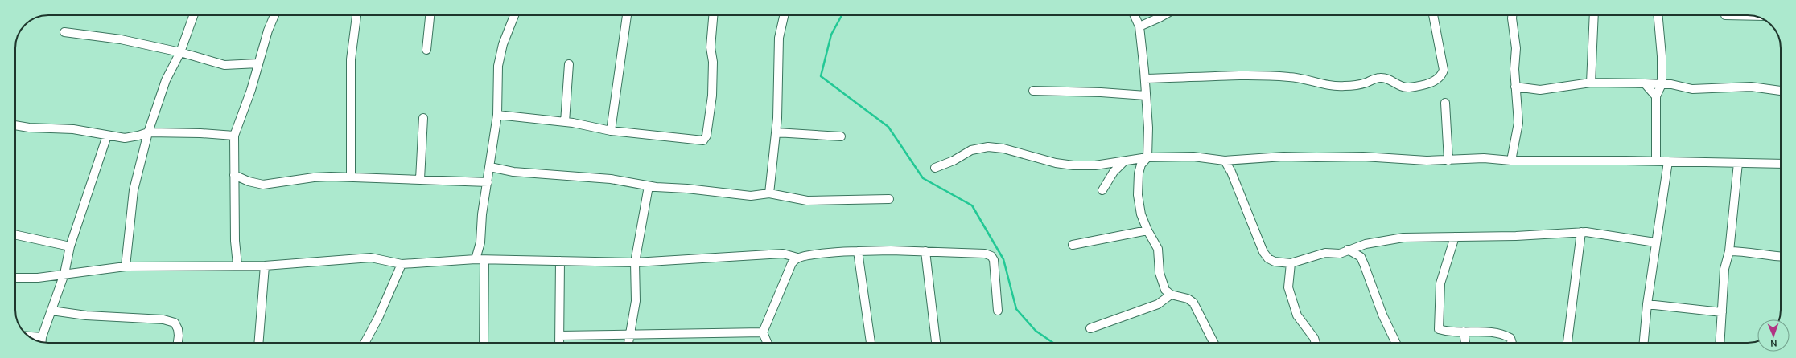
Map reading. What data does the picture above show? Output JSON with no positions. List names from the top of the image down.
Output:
{
  "north": "bottom"
}
